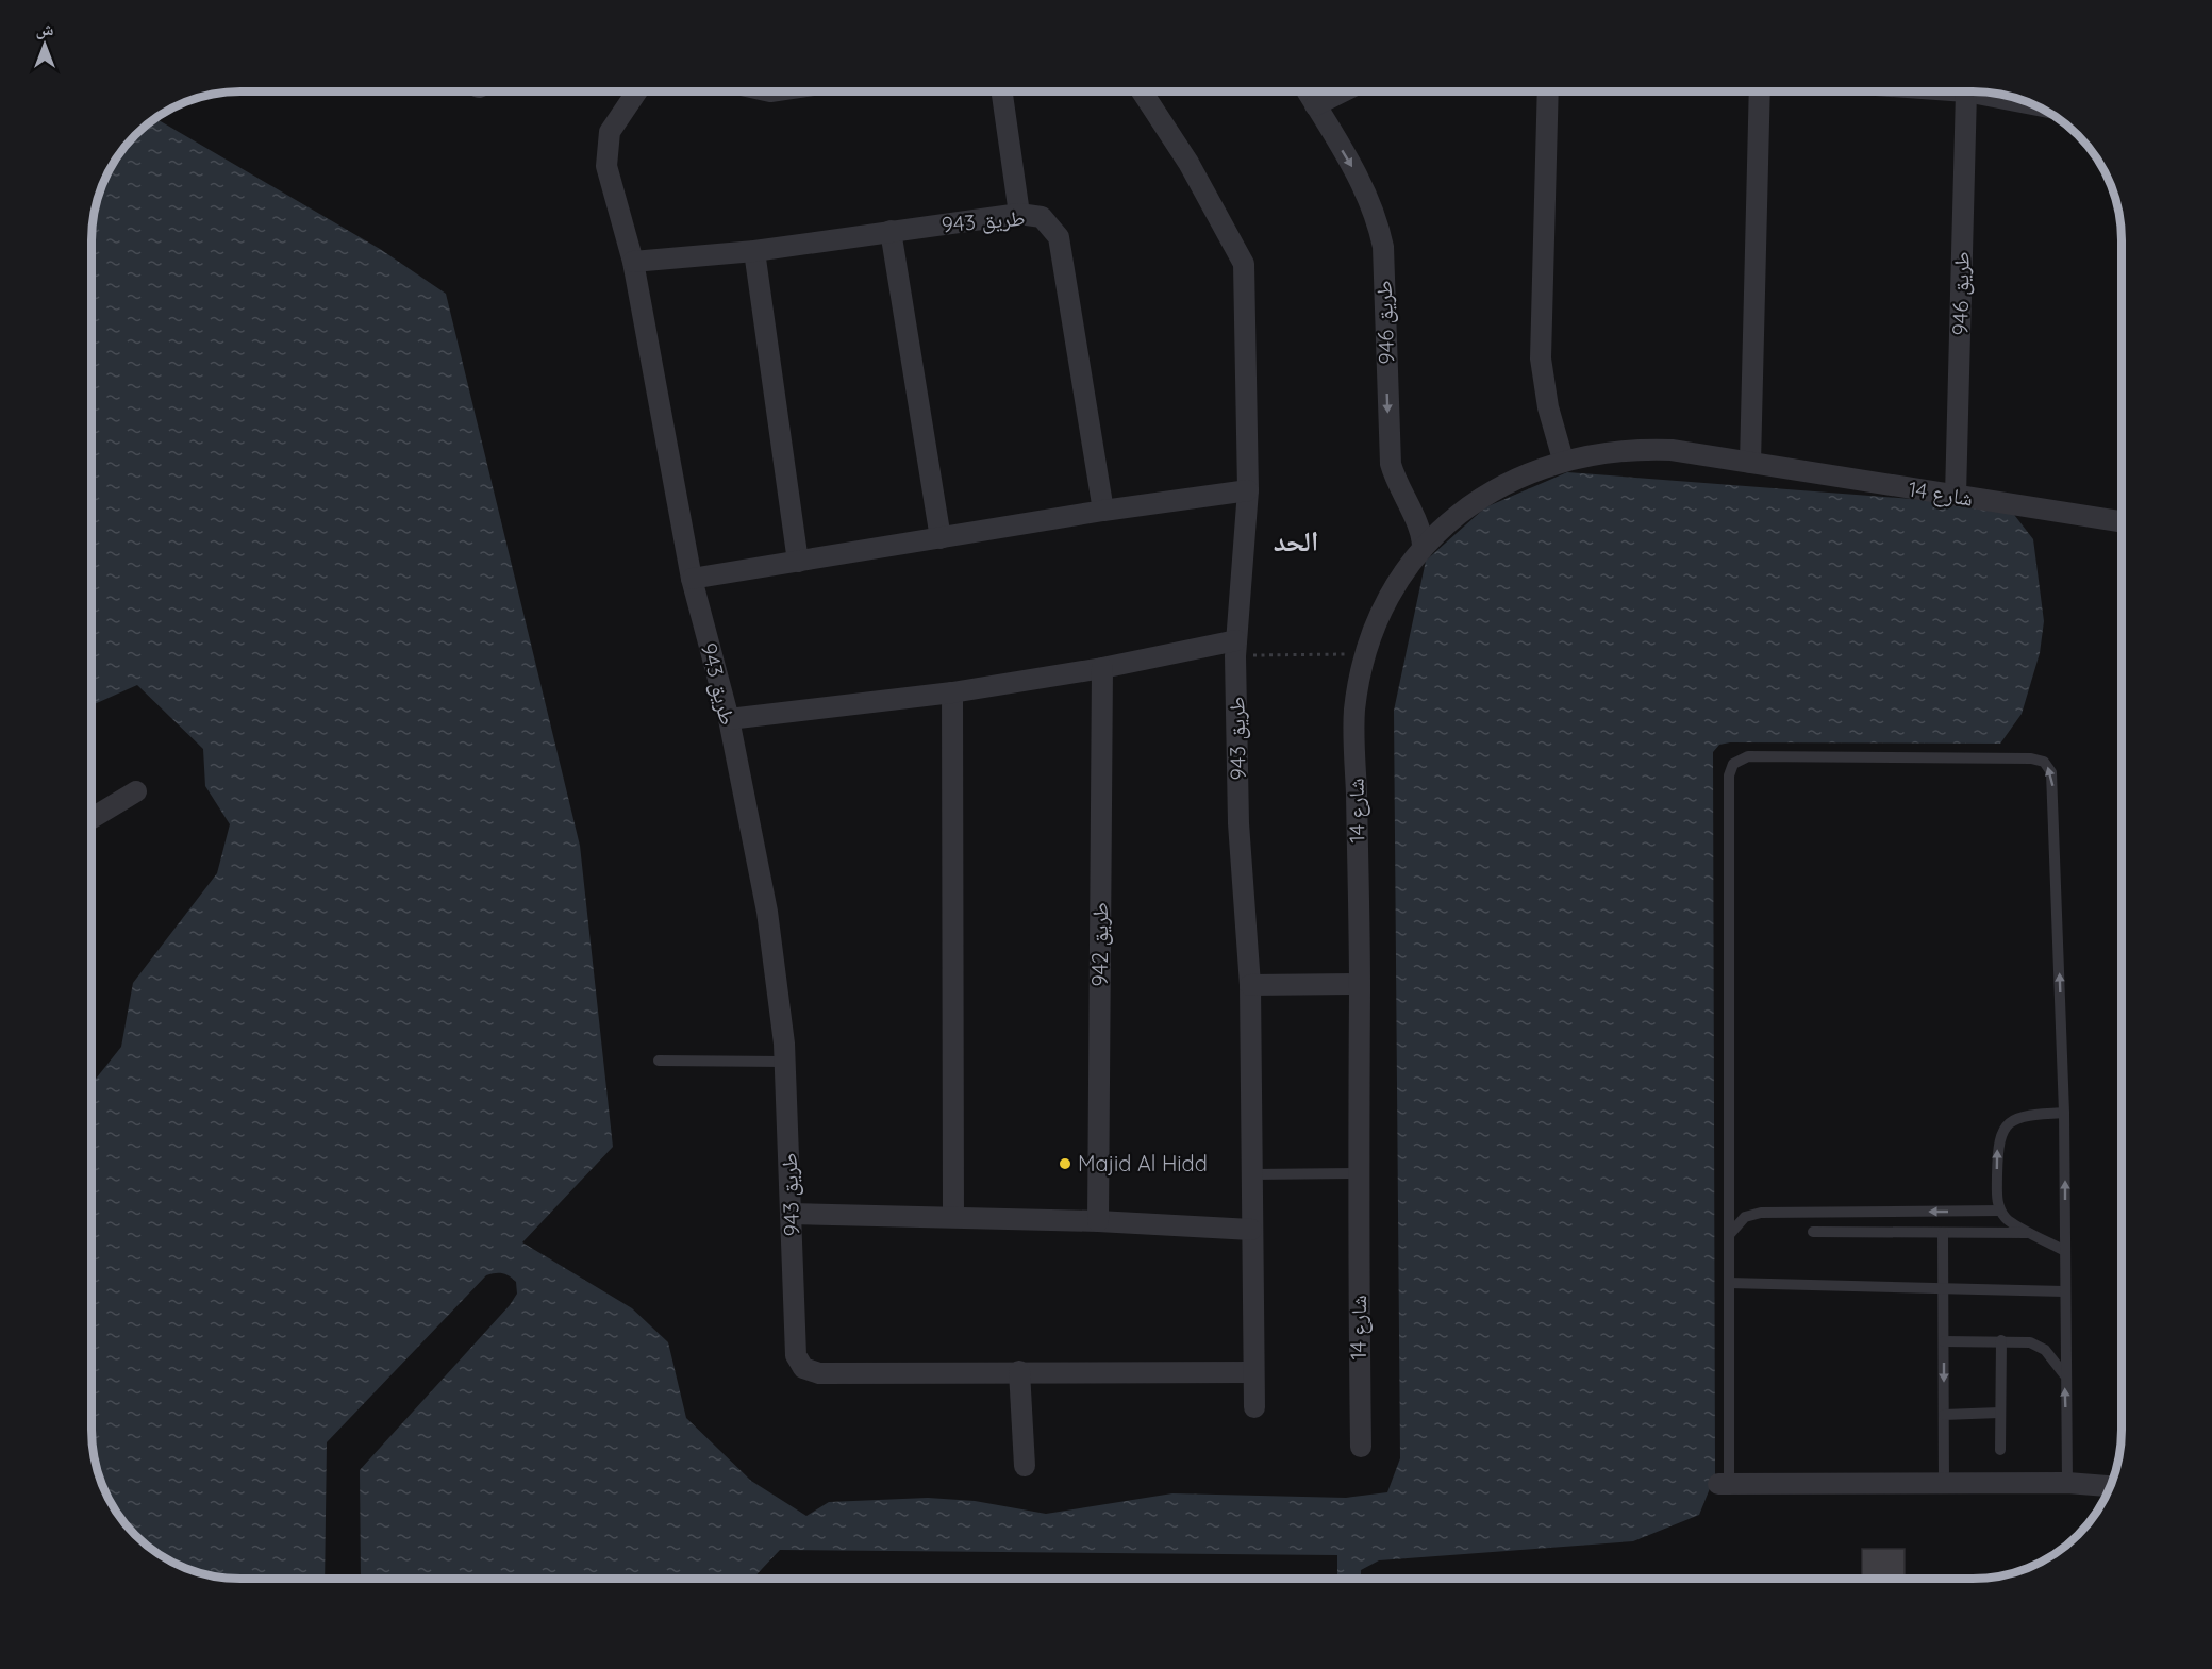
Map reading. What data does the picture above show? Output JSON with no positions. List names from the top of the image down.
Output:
{
  "streets": {
    "street": [
      "طريق 943",
      "طريق 946",
      "شارع 14",
      "طريق 942"
    ]
  },
  "crossings": [
    ["طريق 946", "شارع 14"]
  ],
  "districts": ["الحد"],
  "places": ["Majid Al Hidd"],
  "north": "top"
}
